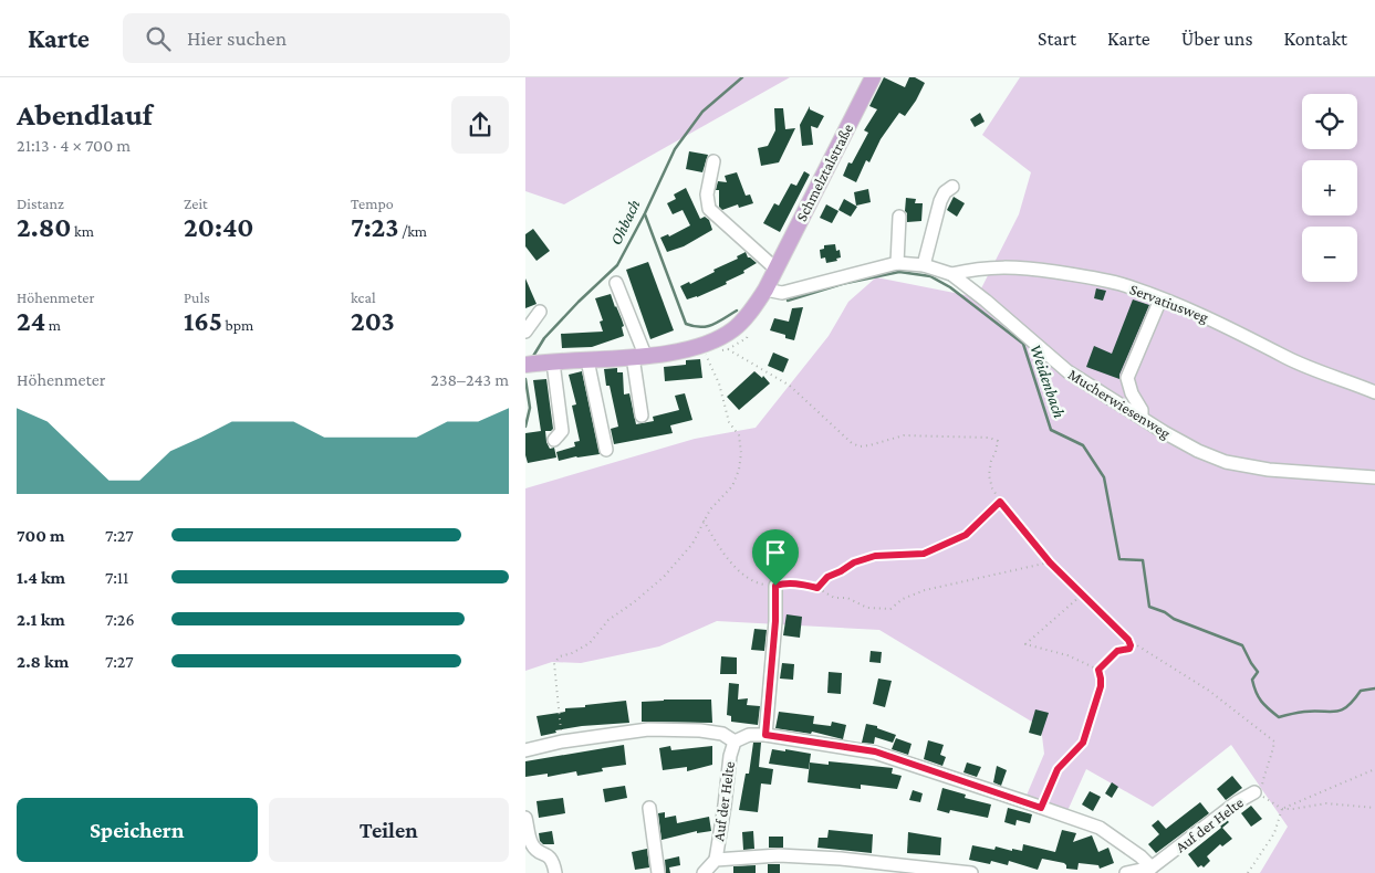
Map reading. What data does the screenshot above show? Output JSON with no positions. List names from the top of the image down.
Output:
{
  "streets": {
    "main road": ["Schmelztalstraße"],
    "street": ["Servatiusweg", "Mucherwiesenweg", "Auf der Helte"]
  },
  "crossings": [
    ["Schmelztalstraße", "Mucherwiesenweg"],
    ["Servatiusweg", "Mucherwiesenweg"]
  ],
  "water": ["Ohbach", "Weidenbach"],
  "page": {
    "header": "Karte",
    "search": "Hier suchen",
    "nav": [
      "Start",
      "Karte",
      "Über uns",
      "Kontakt"
    ],
    "heading": ["Abendlauf", "21:13 · 4 × 700 m"],
    "map_buttons": ["+", "−"],
    "stats": [
      ["Distanz", "2.80 km"],
      ["Zeit", "20:40"],
      ["Tempo", "7:23 /km"],
      ["Höhenmeter", "24 m"],
      ["Puls", "165 bpm"],
      ["kcal", "203"]
    ],
    "chart": ["Höhenmeter", "238–243 m"],
    "list": [
      {
        "name": "700 m",
        "note": "7:27"
      },
      {
        "name": "1.4 km",
        "note": "7:11"
      },
      {
        "name": "2.1 km",
        "note": "7:26"
      },
      {
        "name": "2.8 km",
        "note": "7:27"
      }
    ],
    "buttons": ["Speichern", "Teilen"]
  }
}
